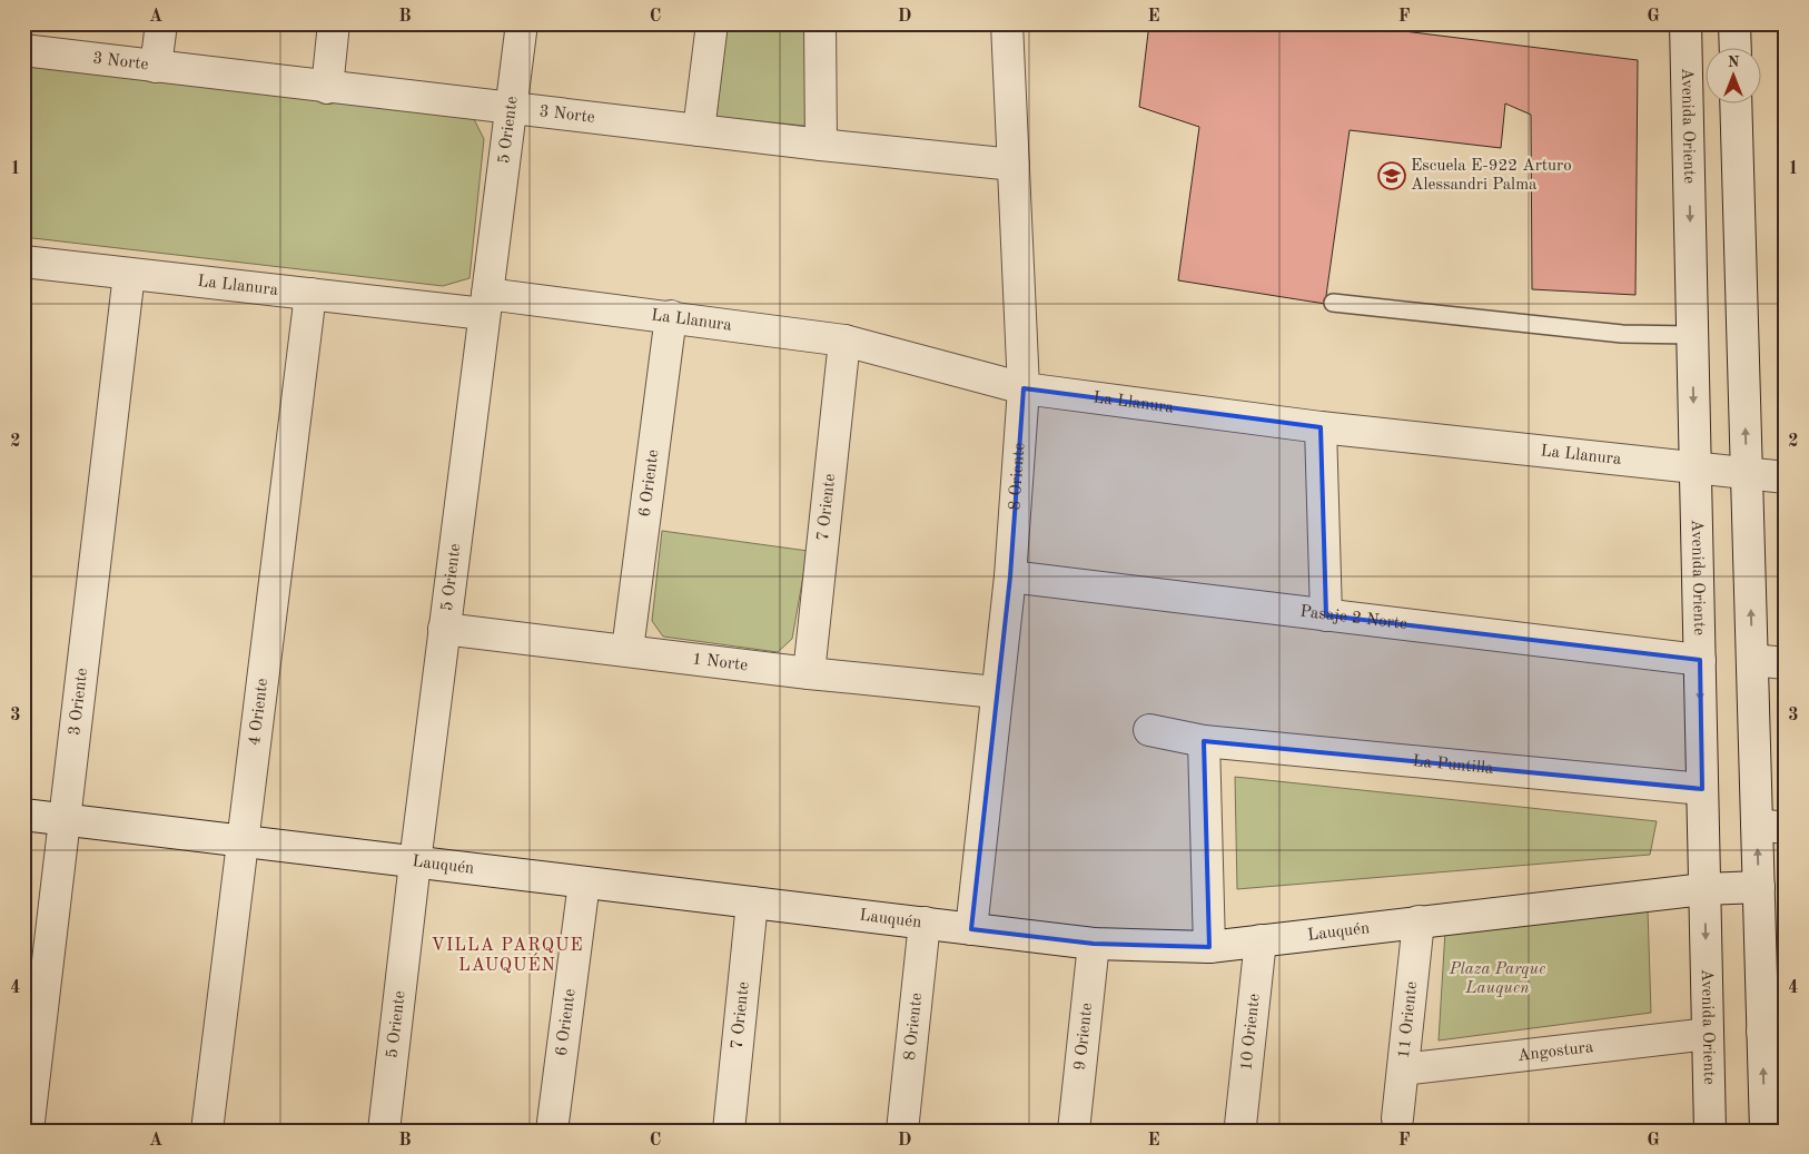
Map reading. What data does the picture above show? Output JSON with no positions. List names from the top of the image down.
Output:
{
  "streets": {
    "street": [
      "3 Norte",
      "Avenida Oriente",
      "5 Oriente",
      "La Llanura",
      "8 Oriente",
      "6 Oriente",
      "7 Oriente",
      "Pasaje 2 Norte",
      "1 Norte",
      "3 Oriente",
      "4 Oriente",
      "La Puntilla",
      "Lauquén",
      "11 Oriente",
      "10 Oriente",
      "9 Oriente",
      "Angostura"
    ]
  },
  "crossings": [
    ["3 Norte", "5 Oriente"],
    ["3 Norte", "8 Oriente"],
    ["Avenida Oriente", "La Llanura"],
    ["Avenida Oriente", "Pasaje 2 Norte"],
    ["Avenida Oriente", "La Puntilla"],
    ["Avenida Oriente", "Lauquén"],
    ["Avenida Oriente", "Angostura"],
    ["5 Oriente", "La Llanura"],
    ["5 Oriente", "1 Norte"],
    ["5 Oriente", "Lauquén"],
    ["La Llanura", "8 Oriente"],
    ["La Llanura", "6 Oriente"],
    ["La Llanura", "7 Oriente"],
    ["La Llanura", "3 Oriente"],
    ["La Llanura", "4 Oriente"],
    ["8 Oriente", "Pasaje 2 Norte"],
    ["8 Oriente", "1 Norte"],
    ["8 Oriente", "Lauquén"],
    ["6 Oriente", "1 Norte"],
    ["6 Oriente", "Lauquén"],
    ["7 Oriente", "1 Norte"],
    ["7 Oriente", "Lauquén"],
    ["3 Oriente", "Lauquén"],
    ["4 Oriente", "Lauquén"],
    ["Lauquén", "11 Oriente"],
    ["Lauquén", "10 Oriente"],
    ["Lauquén", "9 Oriente"],
    ["11 Oriente", "Angostura"]
  ],
  "districts": ["VILLA PARQUE LAUQUÉN"],
  "parks": ["Plaza Parque Lauquen"],
  "places": {
    "school or university": ["Escuela E-922 Arturo Alessandri Palma"]
  },
  "north": "top",
  "grid": {
    "columns": [
      "A",
      "B",
      "C",
      "D",
      "E",
      "F",
      "G"
    ],
    "rows": [
      "1",
      "2",
      "3",
      "4"
    ]
  }
}
